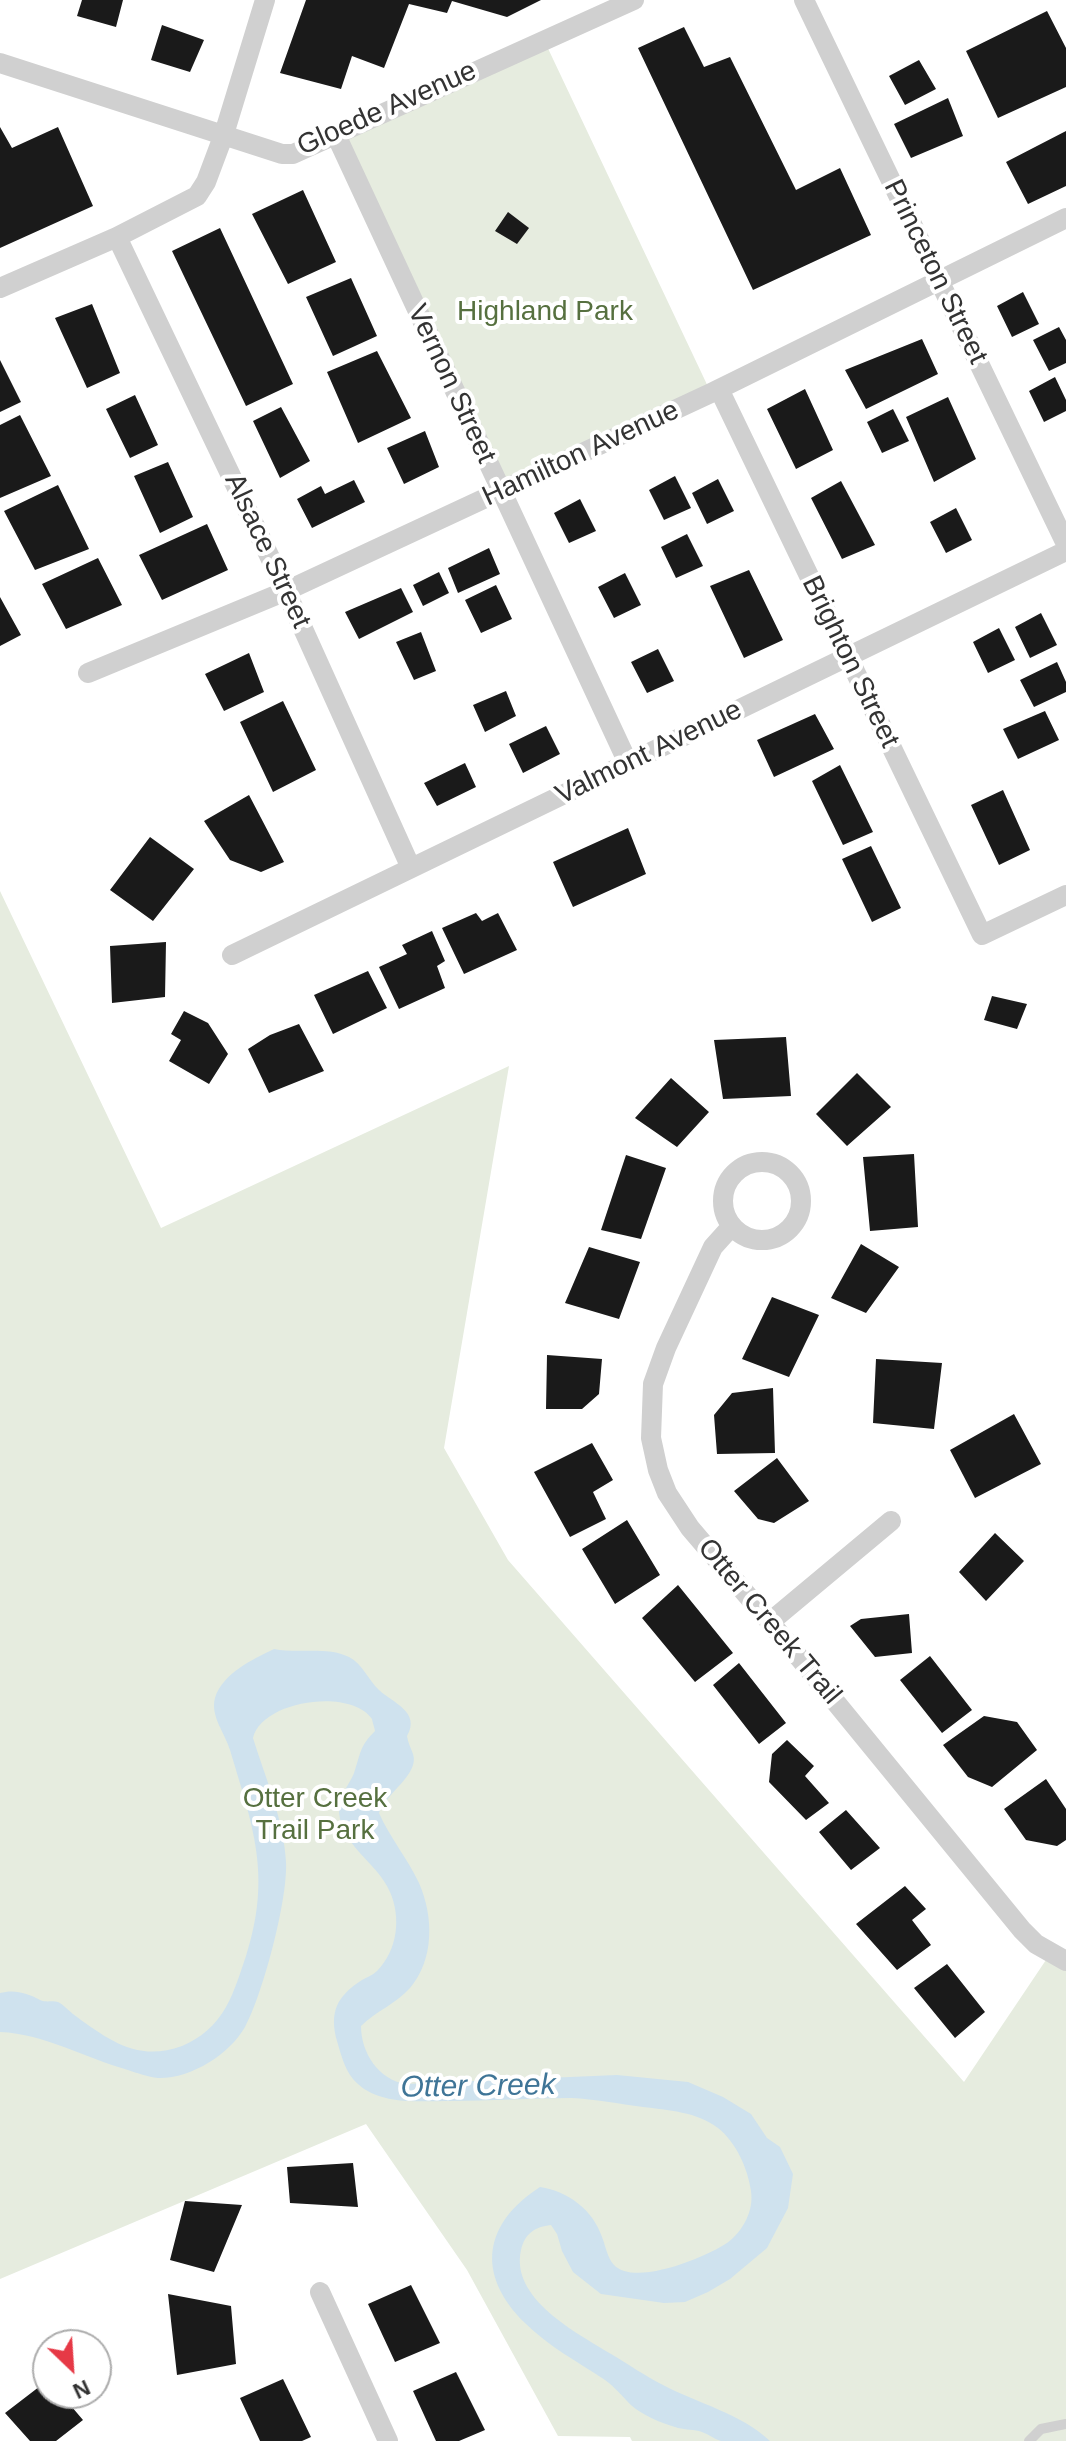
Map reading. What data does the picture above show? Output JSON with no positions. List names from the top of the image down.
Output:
{
  "streets": {
    "street": [
      "Gloede Avenue",
      "Princeton Street",
      "Vernon Street",
      "Hamilton Avenue",
      "Alsace Street",
      "Brighton Street",
      "Valmont Avenue",
      "Otter Creek Trail"
    ]
  },
  "crossings": [
    ["Gloede Avenue", "Vernon Street"],
    ["Princeton Street", "Hamilton Avenue"],
    ["Vernon Street", "Hamilton Avenue"],
    ["Vernon Street", "Valmont Avenue"],
    ["Hamilton Avenue", "Alsace Street"],
    ["Hamilton Avenue", "Brighton Street"],
    ["Alsace Street", "Valmont Avenue"],
    ["Brighton Street", "Valmont Avenue"]
  ],
  "water": ["Otter Creek"],
  "parks": ["Highland Park", "Otter Creek Trail Park"],
  "north": "bottom right"
}
